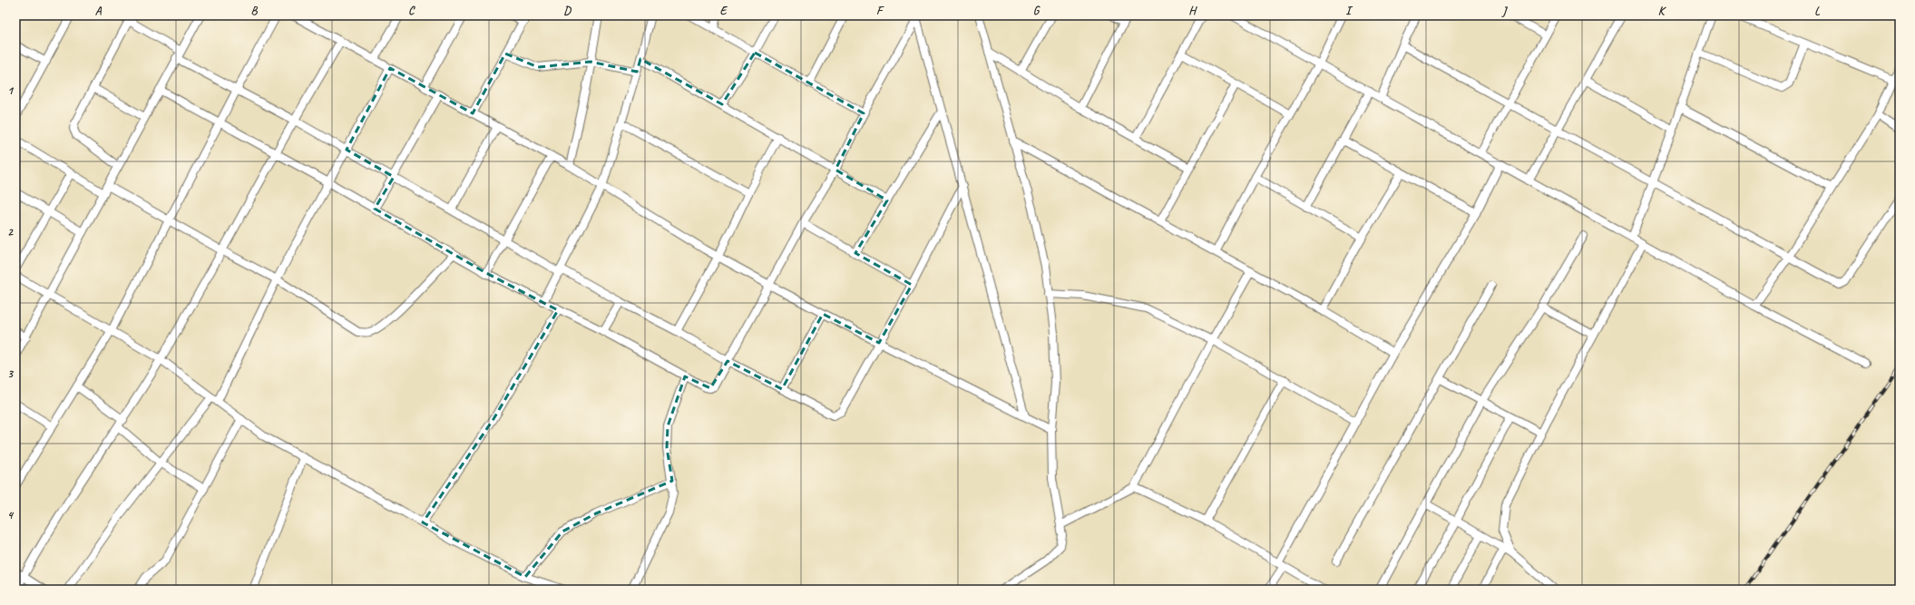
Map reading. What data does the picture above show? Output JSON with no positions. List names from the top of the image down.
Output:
{
  "grid": {
    "columns": [
      "A",
      "B",
      "C",
      "D",
      "E",
      "F",
      "G",
      "H",
      "I",
      "J",
      "K",
      "L"
    ],
    "rows": [
      "1",
      "2",
      "3",
      "4"
    ]
  }
}
